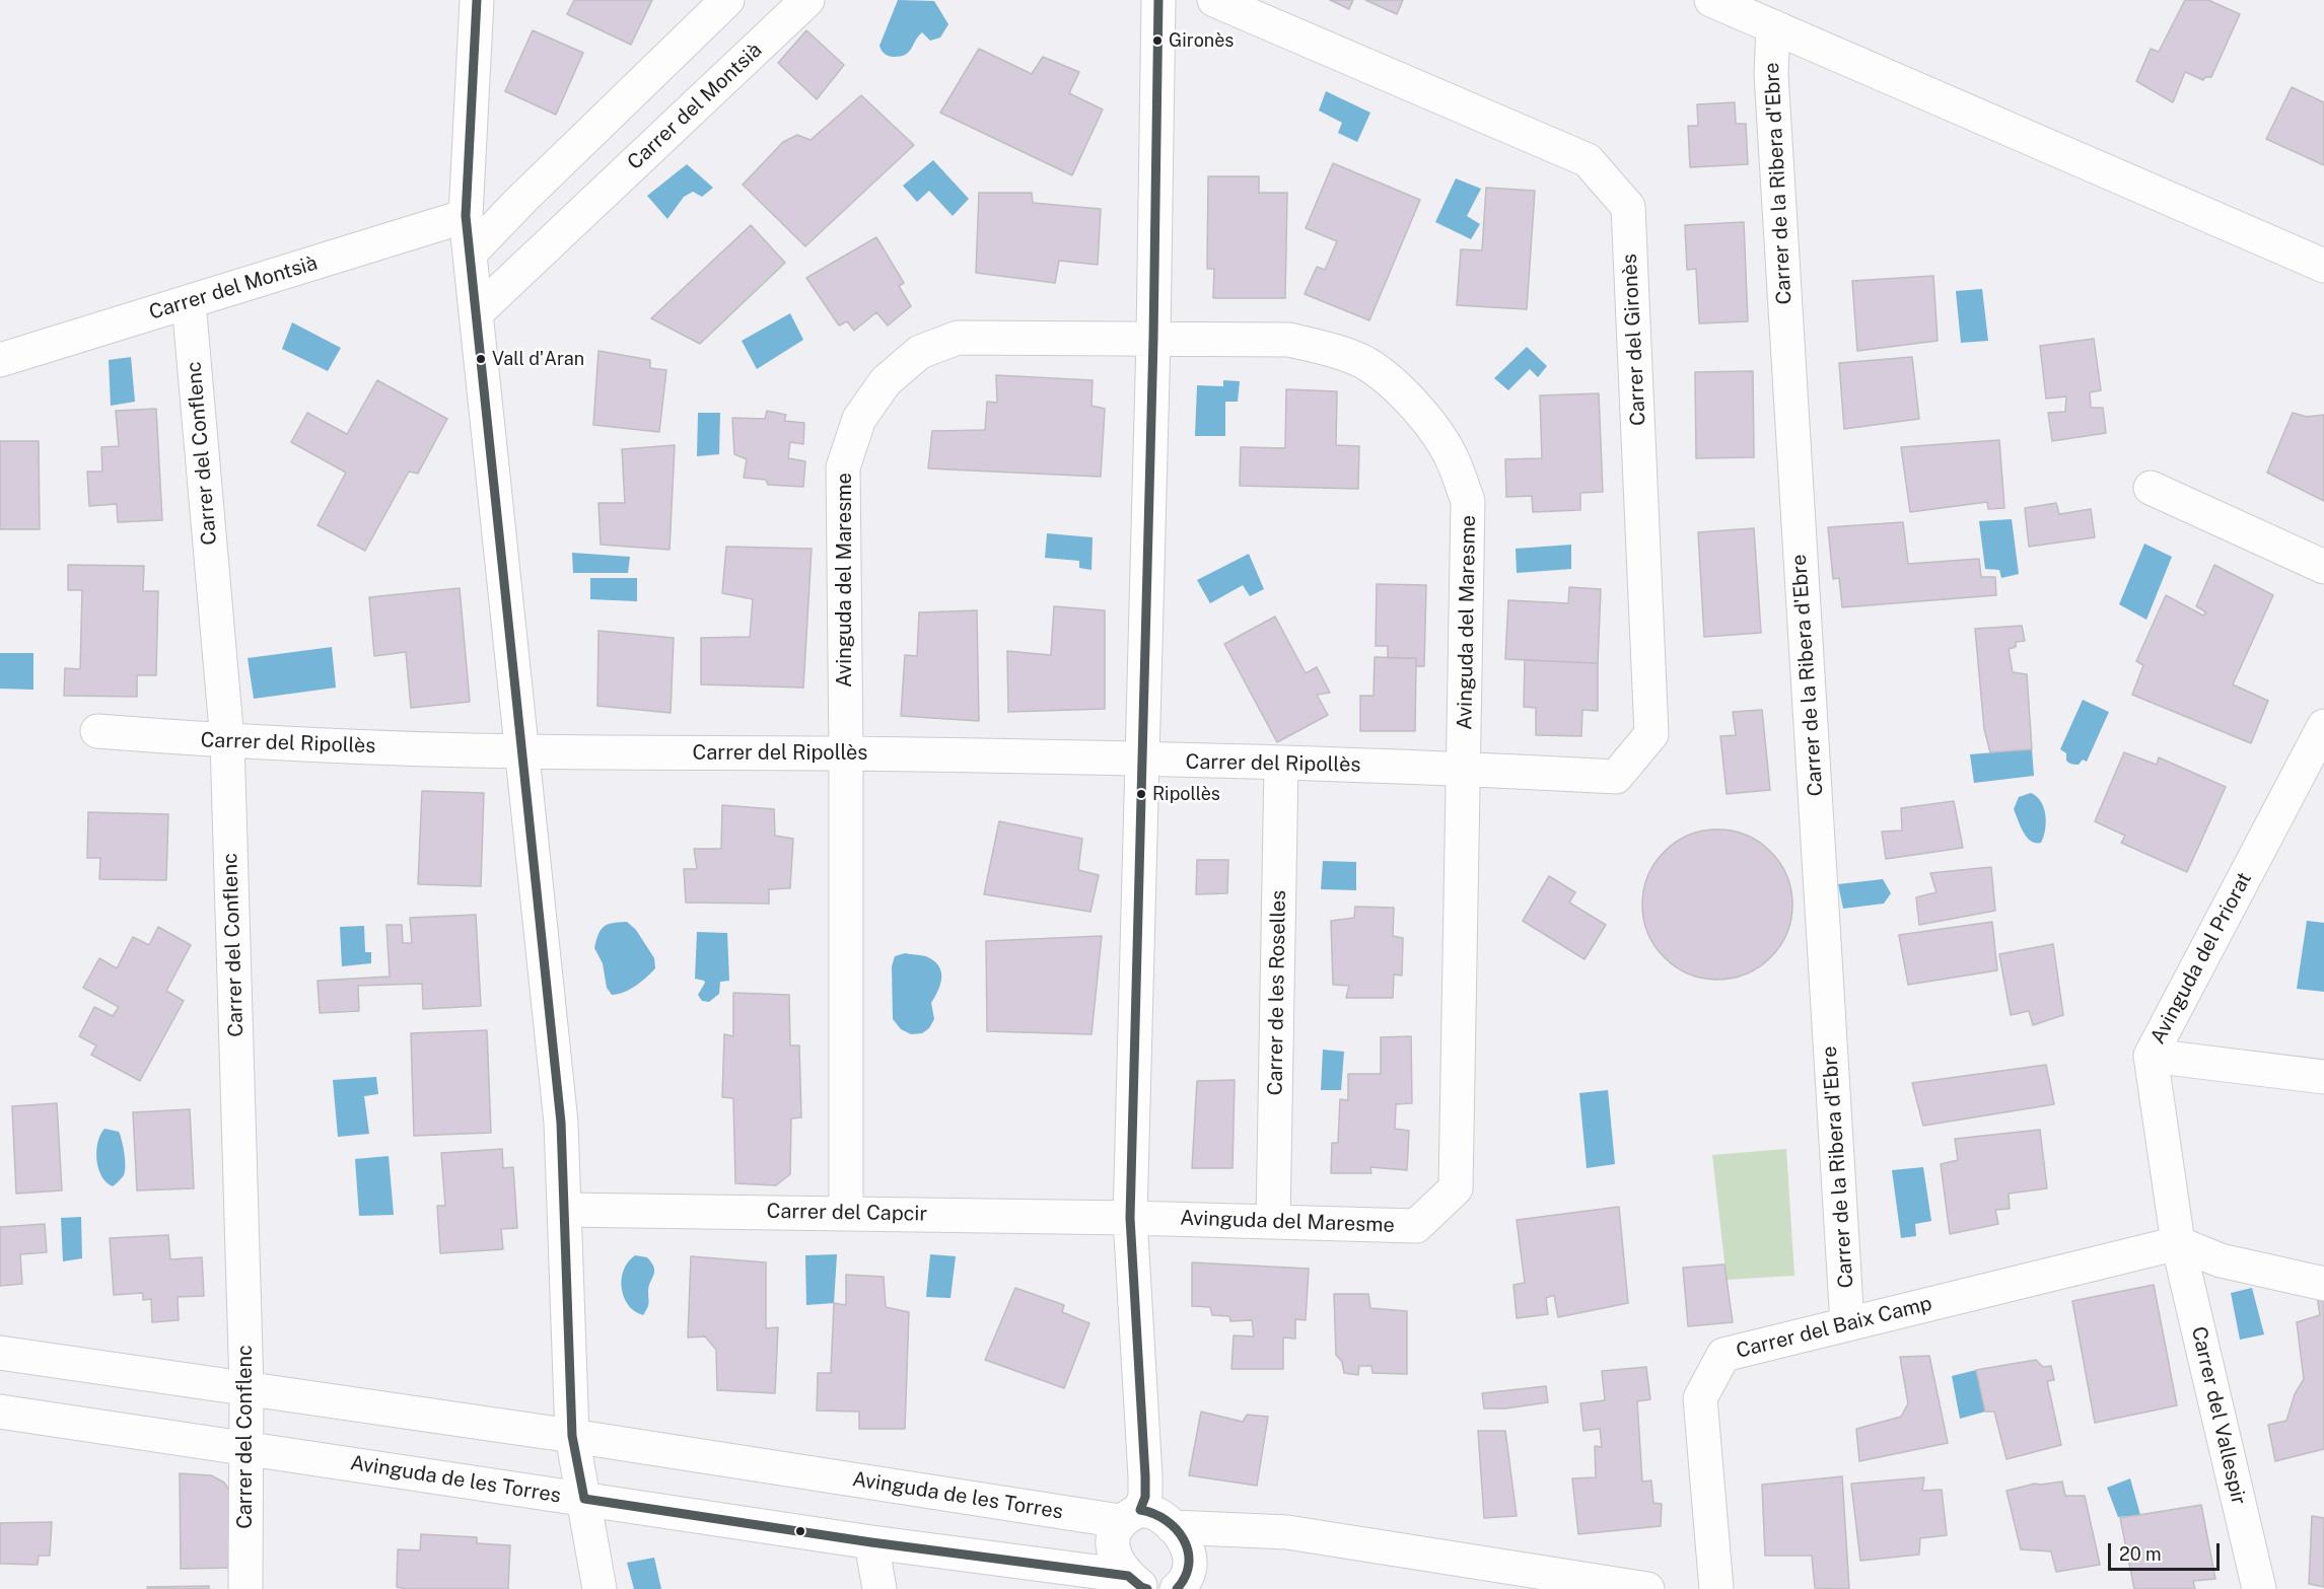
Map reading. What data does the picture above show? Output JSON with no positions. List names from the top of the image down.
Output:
{
  "streets": {
    "street": [
      "Carrer del Montsià",
      "Carrer de la Ribera d'Ebre",
      "Carrer del Gironès",
      "Carrer del Conflenc",
      "Avinguda del Maresme",
      "Carrer del Ripollès",
      "Avinguda del Priorat",
      "Carrer de les Roselles",
      "Carrer del Capcir",
      "Carrer del Baix Camp",
      "Carrer del Vallespir",
      "Avinguda de les Torres"
    ]
  },
  "crossings": [
    ["Carrer del Montsià", "Carrer del Conflenc"],
    ["Carrer de la Ribera d'Ebre", "Carrer del Baix Camp"],
    ["Carrer del Gironès", "Avinguda del Maresme"],
    ["Carrer del Gironès", "Carrer del Ripollès"],
    ["Carrer del Conflenc", "Carrer del Ripollès"],
    ["Carrer del Conflenc", "Avinguda de les Torres"],
    ["Avinguda del Maresme", "Carrer del Ripollès"],
    ["Avinguda del Maresme", "Carrer de les Roselles"],
    ["Avinguda del Maresme", "Carrer del Capcir"],
    ["Carrer del Ripollès", "Carrer de les Roselles"],
    ["Avinguda del Priorat", "Carrer del Baix Camp"],
    ["Avinguda del Priorat", "Carrer del Vallespir"],
    ["Carrer del Baix Camp", "Carrer del Vallespir"]
  ],
  "places": ["Gironès", "Vall d'Aran", "Ripollès"],
  "scale_bar": "20 m"
}
